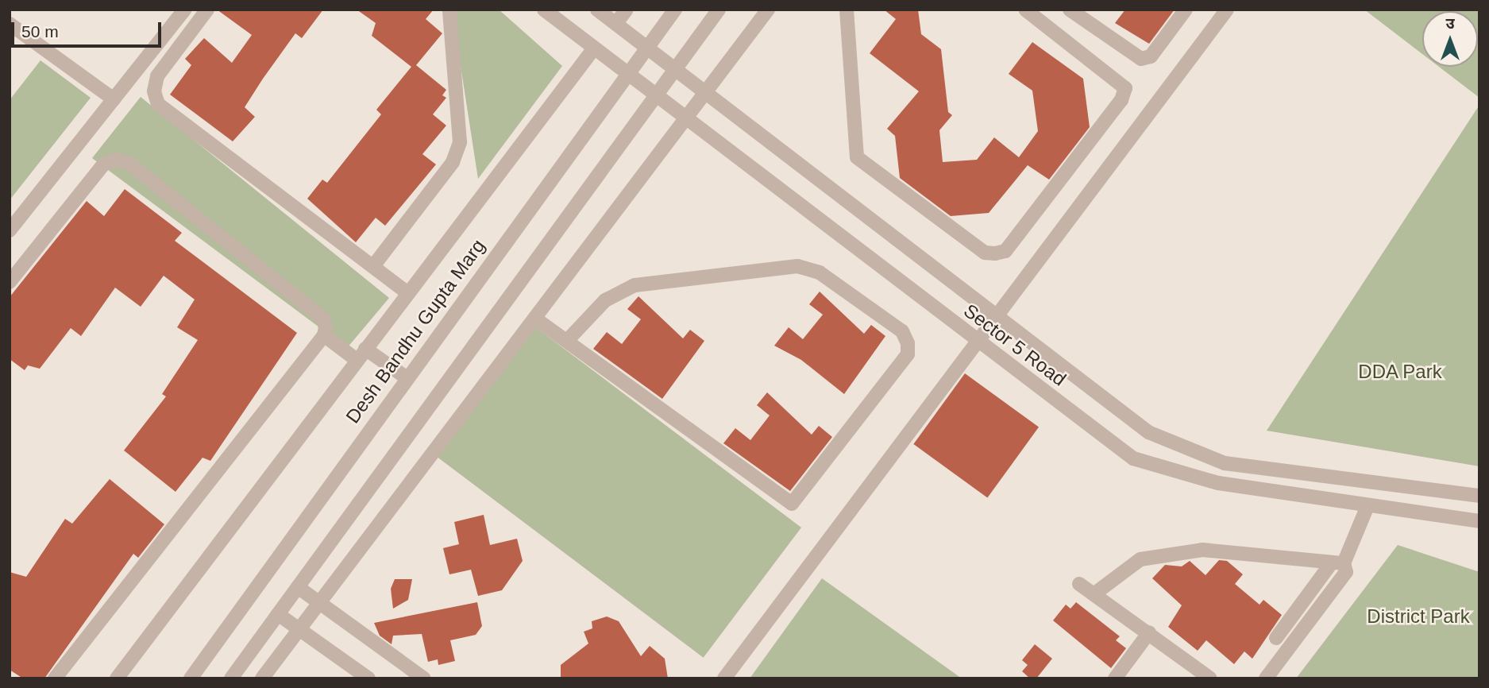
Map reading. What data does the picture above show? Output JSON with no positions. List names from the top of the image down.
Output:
{
  "streets": {
    "street": ["Desh Bandhu Gupta Marg", "Sector 5 Road"]
  },
  "crossings": [
    ["Desh Bandhu Gupta Marg", "Sector 5 Road"]
  ],
  "parks": ["DDA Park", "District Park"],
  "scale_bar": "50 m",
  "north": "top"
}
